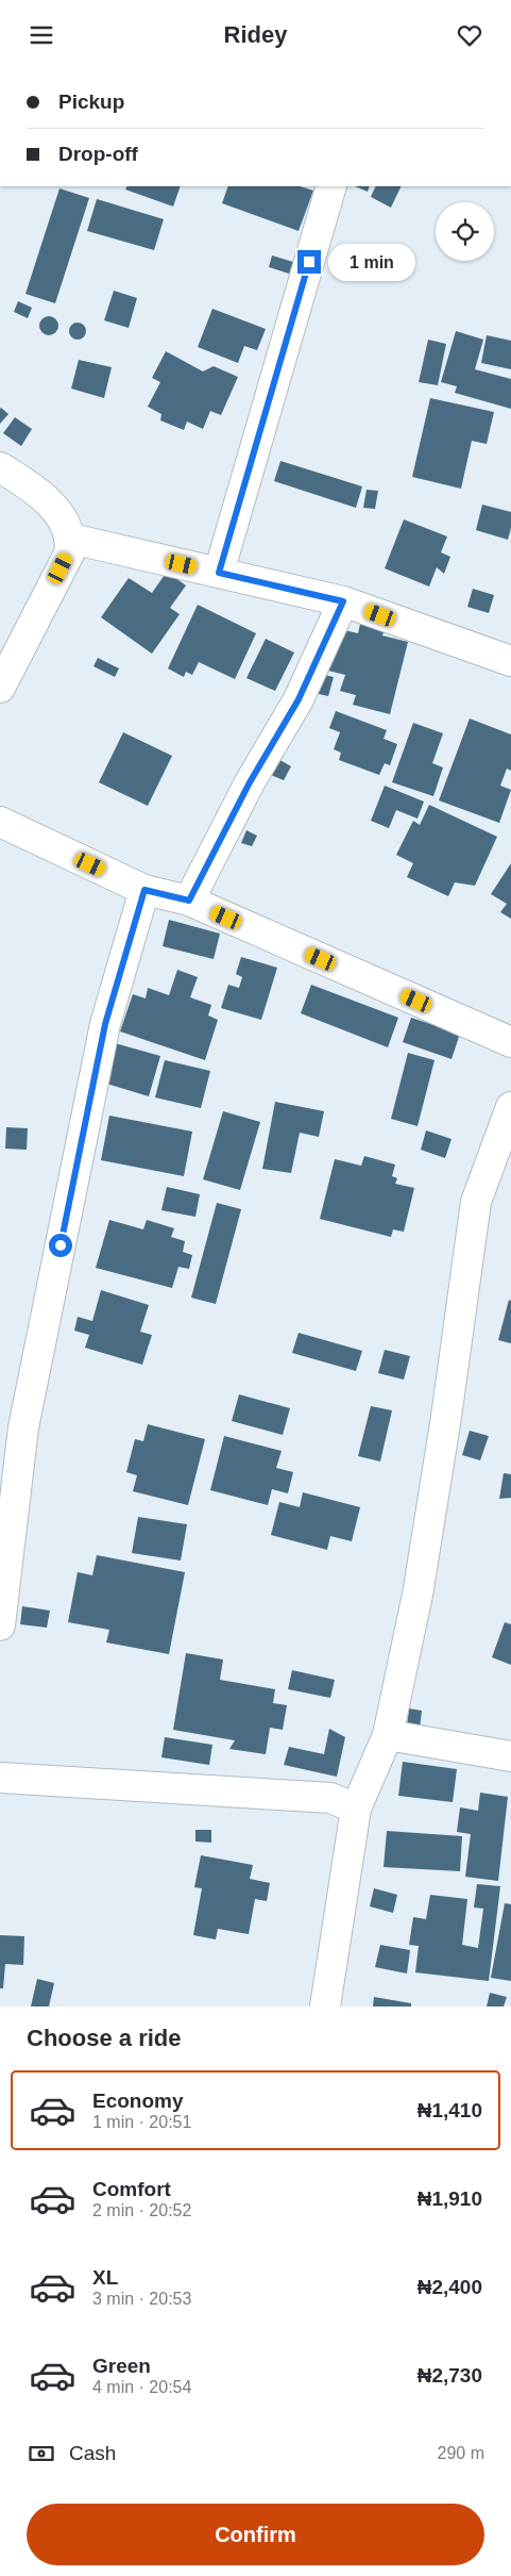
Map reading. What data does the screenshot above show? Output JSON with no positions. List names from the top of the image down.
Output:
{
  "page": {
    "header": "Ridey",
    "banner": ["Pickup", "Drop-off"],
    "bubble": "1 min",
    "heading": "Choose a ride",
    "list": [
      {
        "name": "Economy",
        "note": "1 min · 20:51",
        "value": "₦1,410"
      },
      {
        "name": "Comfort",
        "note": "2 min · 20:52",
        "value": "₦1,910"
      },
      {
        "name": "XL",
        "note": "3 min · 20:53",
        "value": "₦2,400"
      },
      {
        "name": "Green",
        "note": "4 min · 20:54",
        "value": "₦2,730"
      }
    ],
    "pay": ["Cash", "290 m"],
    "buttons": "Confirm"
  }
}
